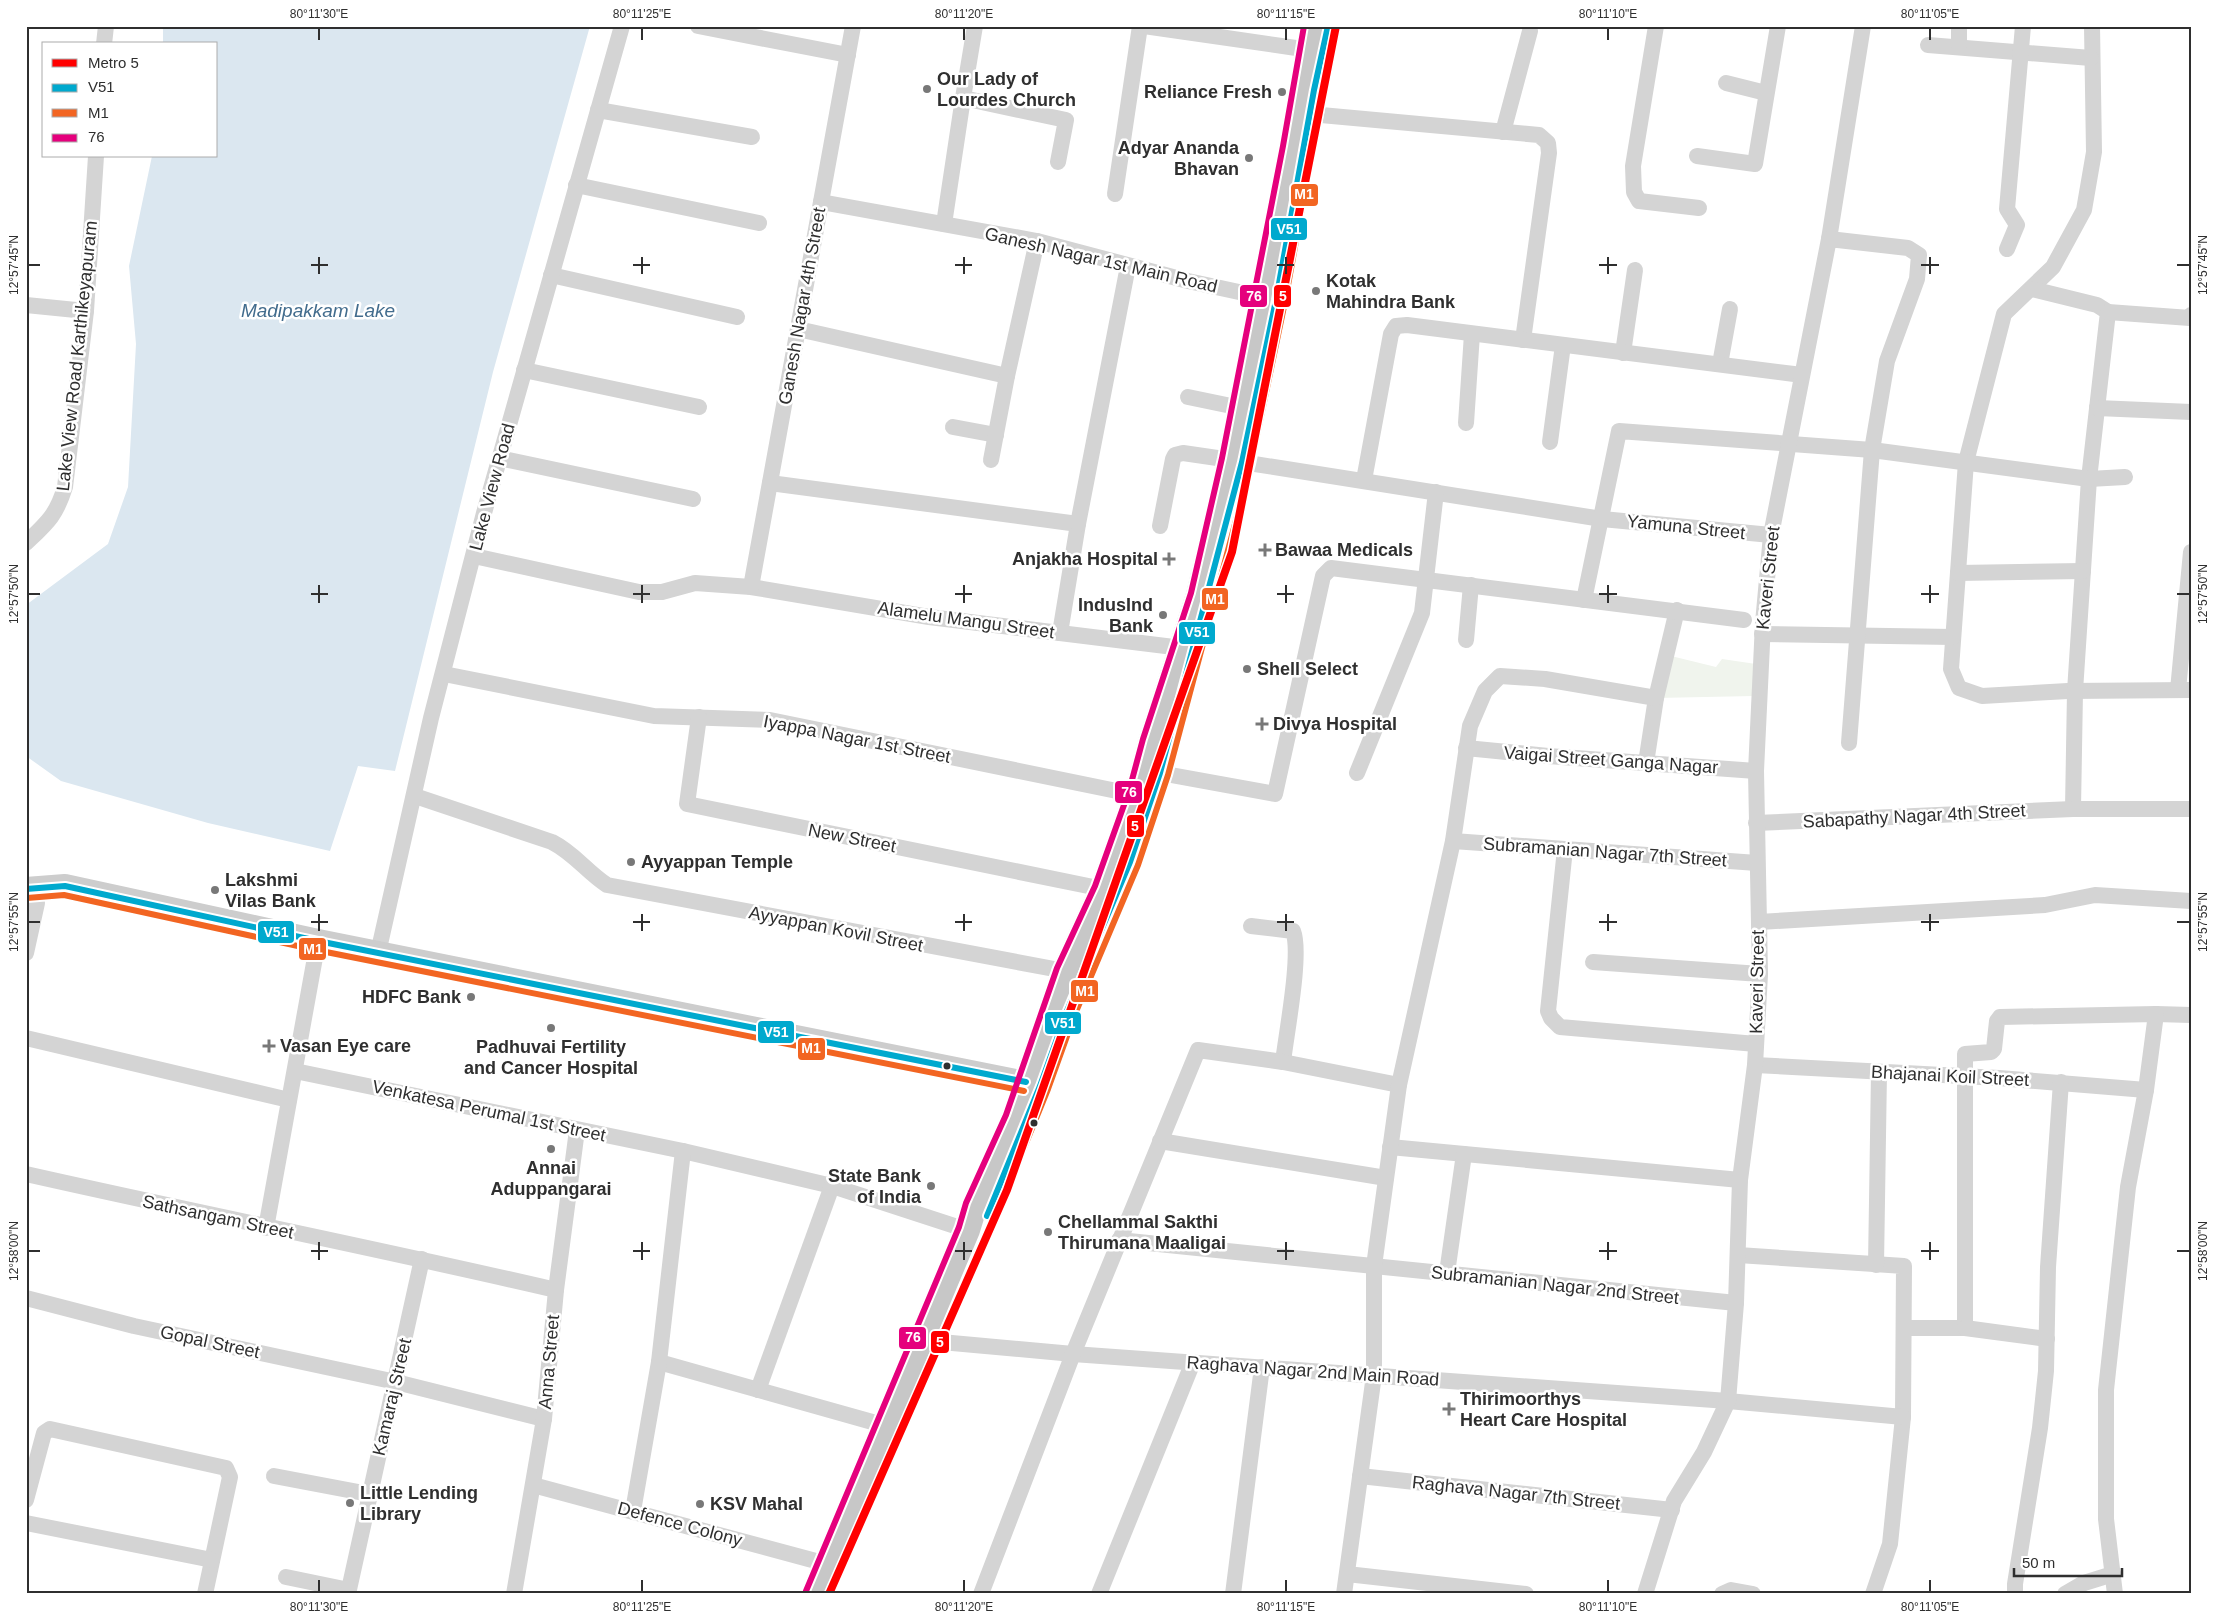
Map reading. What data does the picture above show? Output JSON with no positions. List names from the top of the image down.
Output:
{
  "streets": {
    "street": [
      "Ganesh Nagar 1st Main Road",
      "Ganesh Nagar 4th Street",
      "Lake View Road Karthikeyapuram",
      "Lake View Road",
      "Yamuna Street",
      "Kaveri Street",
      "Alamelu Mangu Street",
      "Iyappa Nagar 1st Street",
      "Vaigai Street Ganga Nagar",
      "Sabapathy Nagar 4th Street",
      "New Street",
      "Subramanian Nagar 7th Street",
      "Ayyappan Kovil Street",
      "Bhajanai Koil Street",
      "Venkatesa Perumal 1st Street",
      "Sathsangam Street",
      "Subramanian Nagar 2nd Street",
      "Gopal Street",
      "Anna Street",
      "Raghava Nagar 2nd Main Road",
      "Kamaraj Street",
      "Raghava Nagar 7th Street",
      "Defence Colony"
    ]
  },
  "crossings": [
    ["Ganesh Nagar 1st Main Road", "Ganesh Nagar 4th Street"],
    ["Ganesh Nagar 4th Street", "Alamelu Mangu Street"],
    ["Lake View Road", "Alamelu Mangu Street"],
    ["Lake View Road", "Iyappa Nagar 1st Street"],
    ["Lake View Road", "Ayyappan Kovil Street"],
    ["Yamuna Street", "Kaveri Street"],
    ["Kaveri Street", "Vaigai Street Ganga Nagar"],
    ["Kaveri Street", "Sabapathy Nagar 4th Street"],
    ["Kaveri Street", "Subramanian Nagar 7th Street"],
    ["Kaveri Street", "Bhajanai Koil Street"],
    ["Kaveri Street", "Subramanian Nagar 2nd Street"],
    ["Kaveri Street", "Raghava Nagar 2nd Main Road"],
    ["Iyappa Nagar 1st Street", "New Street"],
    ["Venkatesa Perumal 1st Street", "Anna Street"],
    ["Sathsangam Street", "Anna Street"],
    ["Sathsangam Street", "Kamaraj Street"],
    ["Gopal Street", "Anna Street"],
    ["Gopal Street", "Kamaraj Street"],
    ["Anna Street", "Defence Colony"]
  ],
  "water": ["Madipakkam Lake"],
  "places": {
    "other": [
      "Our Lady of Lourdes Church",
      "Reliance Fresh",
      "Adyar Ananda Bhavan",
      "Kotak Mahindra Bank",
      "IndusInd Bank",
      "Shell Select",
      "Ayyappan Temple",
      "Lakshmi Vilas Bank",
      "HDFC Bank",
      "Padhuvai Fertility and Cancer Hospital",
      "Annai Aduppangarai",
      "State Bank of India",
      "Chellammal Sakthi Thirumana Maaligai",
      "Little Lending Library",
      "KSV Mahal"
    ],
    "health": [
      "Bawaa Medicals",
      "Anjakha Hospital",
      "Divya Hospital",
      "Vasan Eye care",
      "Thirimoorthys Heart Care Hospital"
    ]
  },
  "lines": [
    "metro line 5",
    "transit line V51",
    "transit line 76",
    "transit line M1"
  ],
  "legend": [
    "Metro 5",
    "V51",
    "M1",
    "76"
  ],
  "scale_bar": "50 m",
  "coordinates": [
    "80°11'30\"E",
    "80°11'25\"E",
    "80°11'20\"E",
    "80°11'15\"E",
    "80°11'10\"E",
    "80°11'05\"E",
    "12°57'45\"N",
    "12°57'50\"N",
    "12°57'55\"N",
    "12°58'00\"N"
  ]
}
